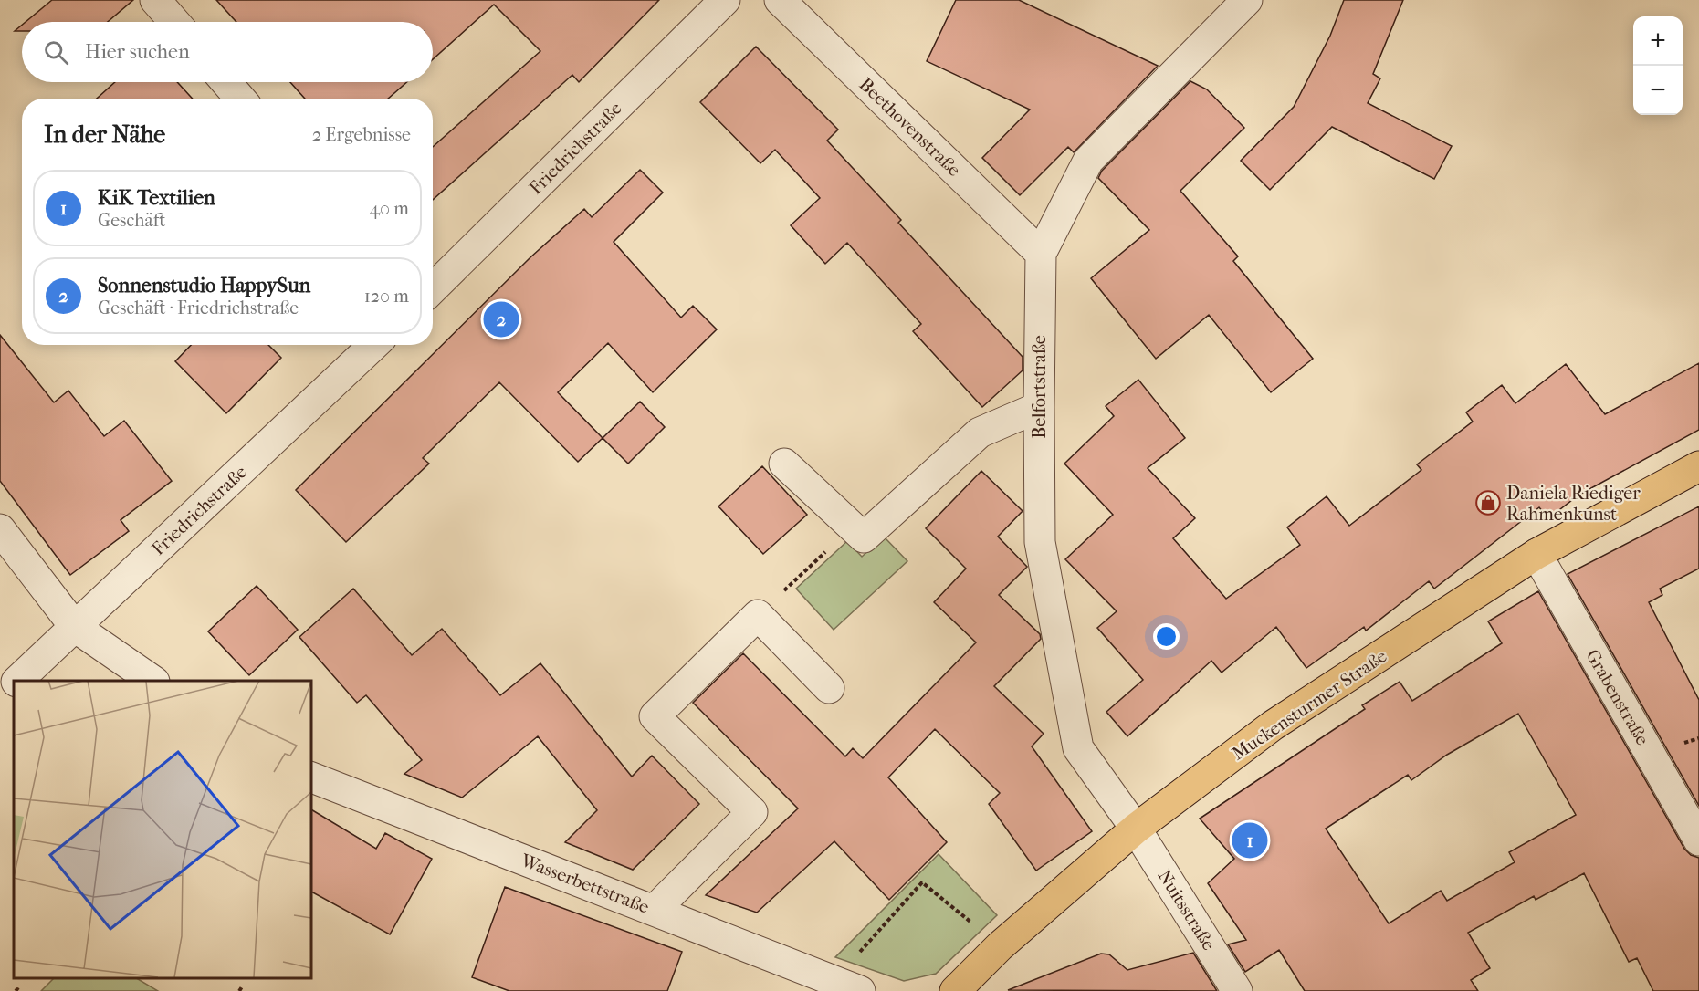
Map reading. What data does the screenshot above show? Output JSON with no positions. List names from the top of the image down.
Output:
{
  "streets": {
    "main road": ["Muckensturmer Straße"],
    "street": [
      "Beethovenstraße",
      "Friedrichstraße",
      "Belfortstraße",
      "Grabenstraße",
      "Wasserbettstraße",
      "Nuitsstraße"
    ]
  },
  "crossings": [
    ["Beethovenstraße", "Belfortstraße"],
    ["Belfortstraße", "Muckensturmer Straße"],
    ["Belfortstraße", "Nuitsstraße"],
    ["Grabenstraße", "Muckensturmer Straße"],
    ["Muckensturmer Straße", "Nuitsstraße"]
  ],
  "places": {
    "shop": ["Daniela Riediger Rahmenkunst"]
  },
  "page": {
    "map_buttons": ["+", "−"],
    "search": "Hier suchen",
    "heading": ["In der Nähe", "2 Ergebnisse"],
    "list": [
      {
        "mark": "1",
        "name": "KiK Textilien",
        "note": "Geschäft",
        "value": "40 m"
      },
      {
        "mark": "2",
        "name": "Sonnenstudio HappySun",
        "note": "Geschäft · Friedrichstraße",
        "value": "120 m"
      }
    ],
    "pins": ["2", "1"]
  }
}
